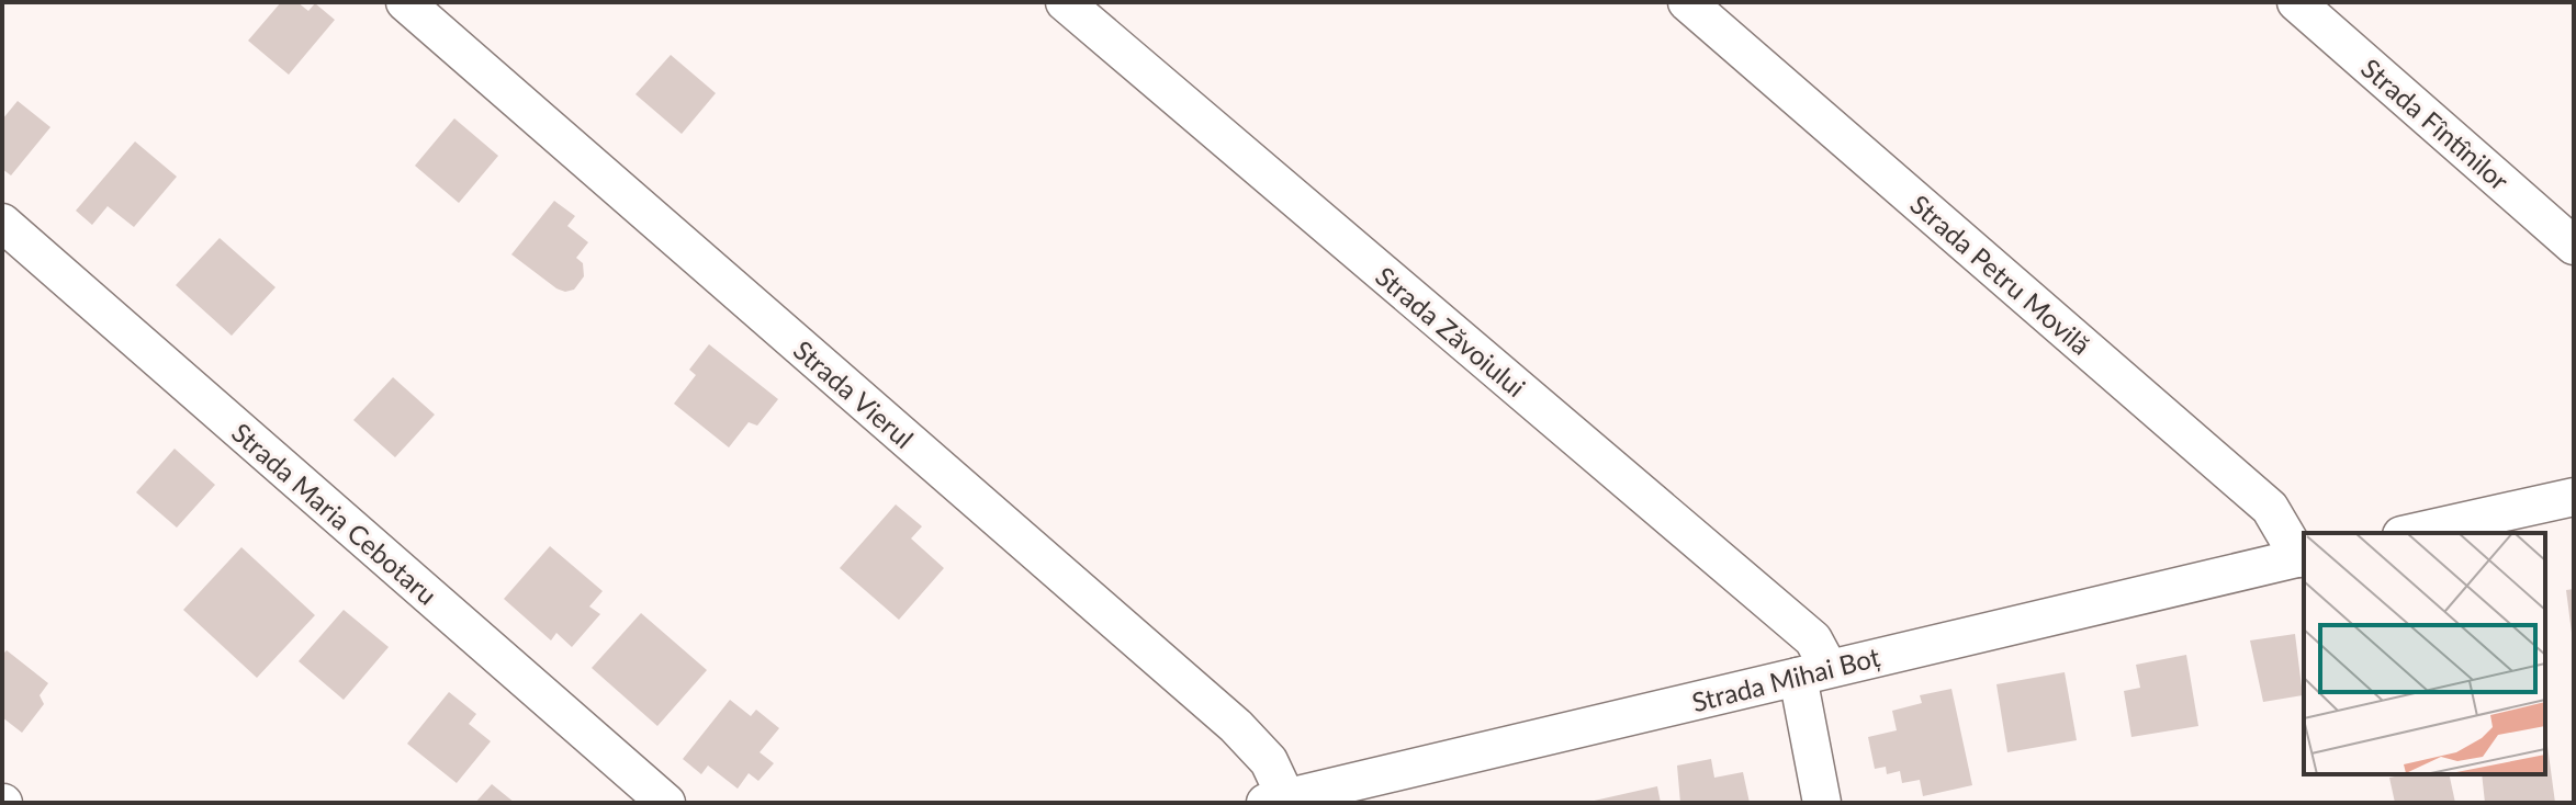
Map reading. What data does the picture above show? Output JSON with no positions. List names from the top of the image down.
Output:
{
  "streets": {
    "street": [
      "Strada Fîntînilor",
      "Strada Petru Movilă",
      "Strada Zăvoiului",
      "Strada Vierul",
      "Strada Maria Cebotaru",
      "Strada Mihai Boț"
    ]
  },
  "crossings": [
    ["Strada Petru Movilă", "Strada Mihai Boț"],
    ["Strada Zăvoiului", "Strada Mihai Boț"],
    ["Strada Vierul", "Strada Mihai Boț"]
  ]
}
